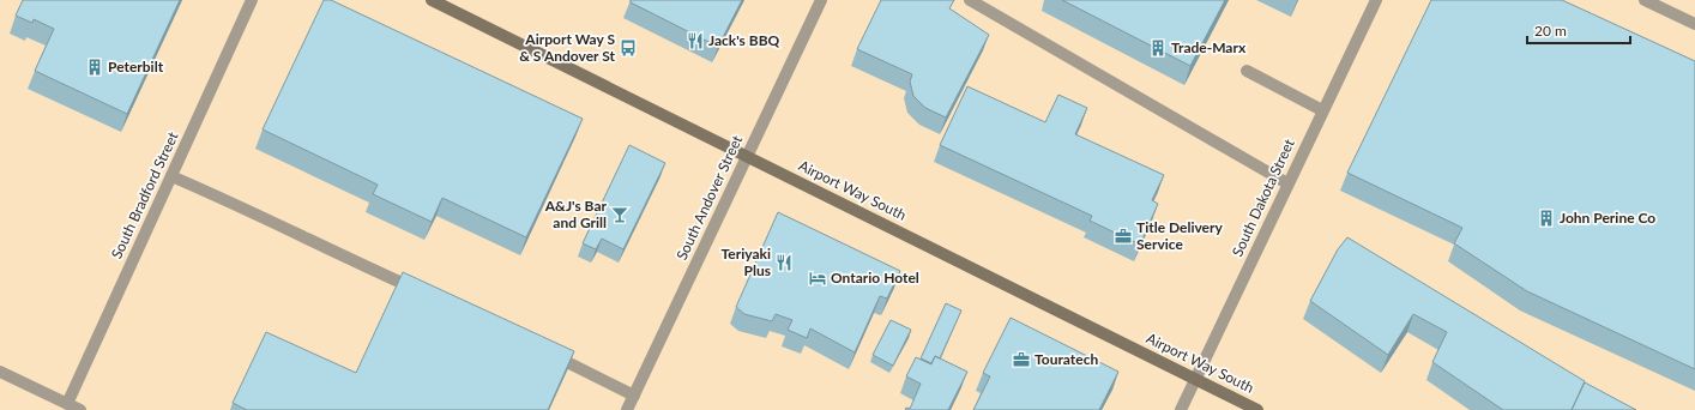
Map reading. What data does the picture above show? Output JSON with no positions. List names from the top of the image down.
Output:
{
  "streets": {
    "main road": ["Airport Way South"],
    "street": ["South Bradford Street", "South Andover Street", "South Dakota Street"]
  },
  "crossings": [
    ["Airport Way South", "South Andover Street"],
    ["Airport Way South", "South Dakota Street"]
  ],
  "places": {
    "restaurant": ["Jack's BBQ", "Teriyaki Plus"],
    "bus stop": ["Airport Way S & S Andover St"],
    "building": ["Trade-Marx", "Peterbilt", "John Perine Co"],
    "bar": ["A&J's Bar and Grill"],
    "office": ["Title Delivery Service", "Touratech"],
    "hotel": ["Ontario Hotel"]
  },
  "scale_bar": "20 m"
}
